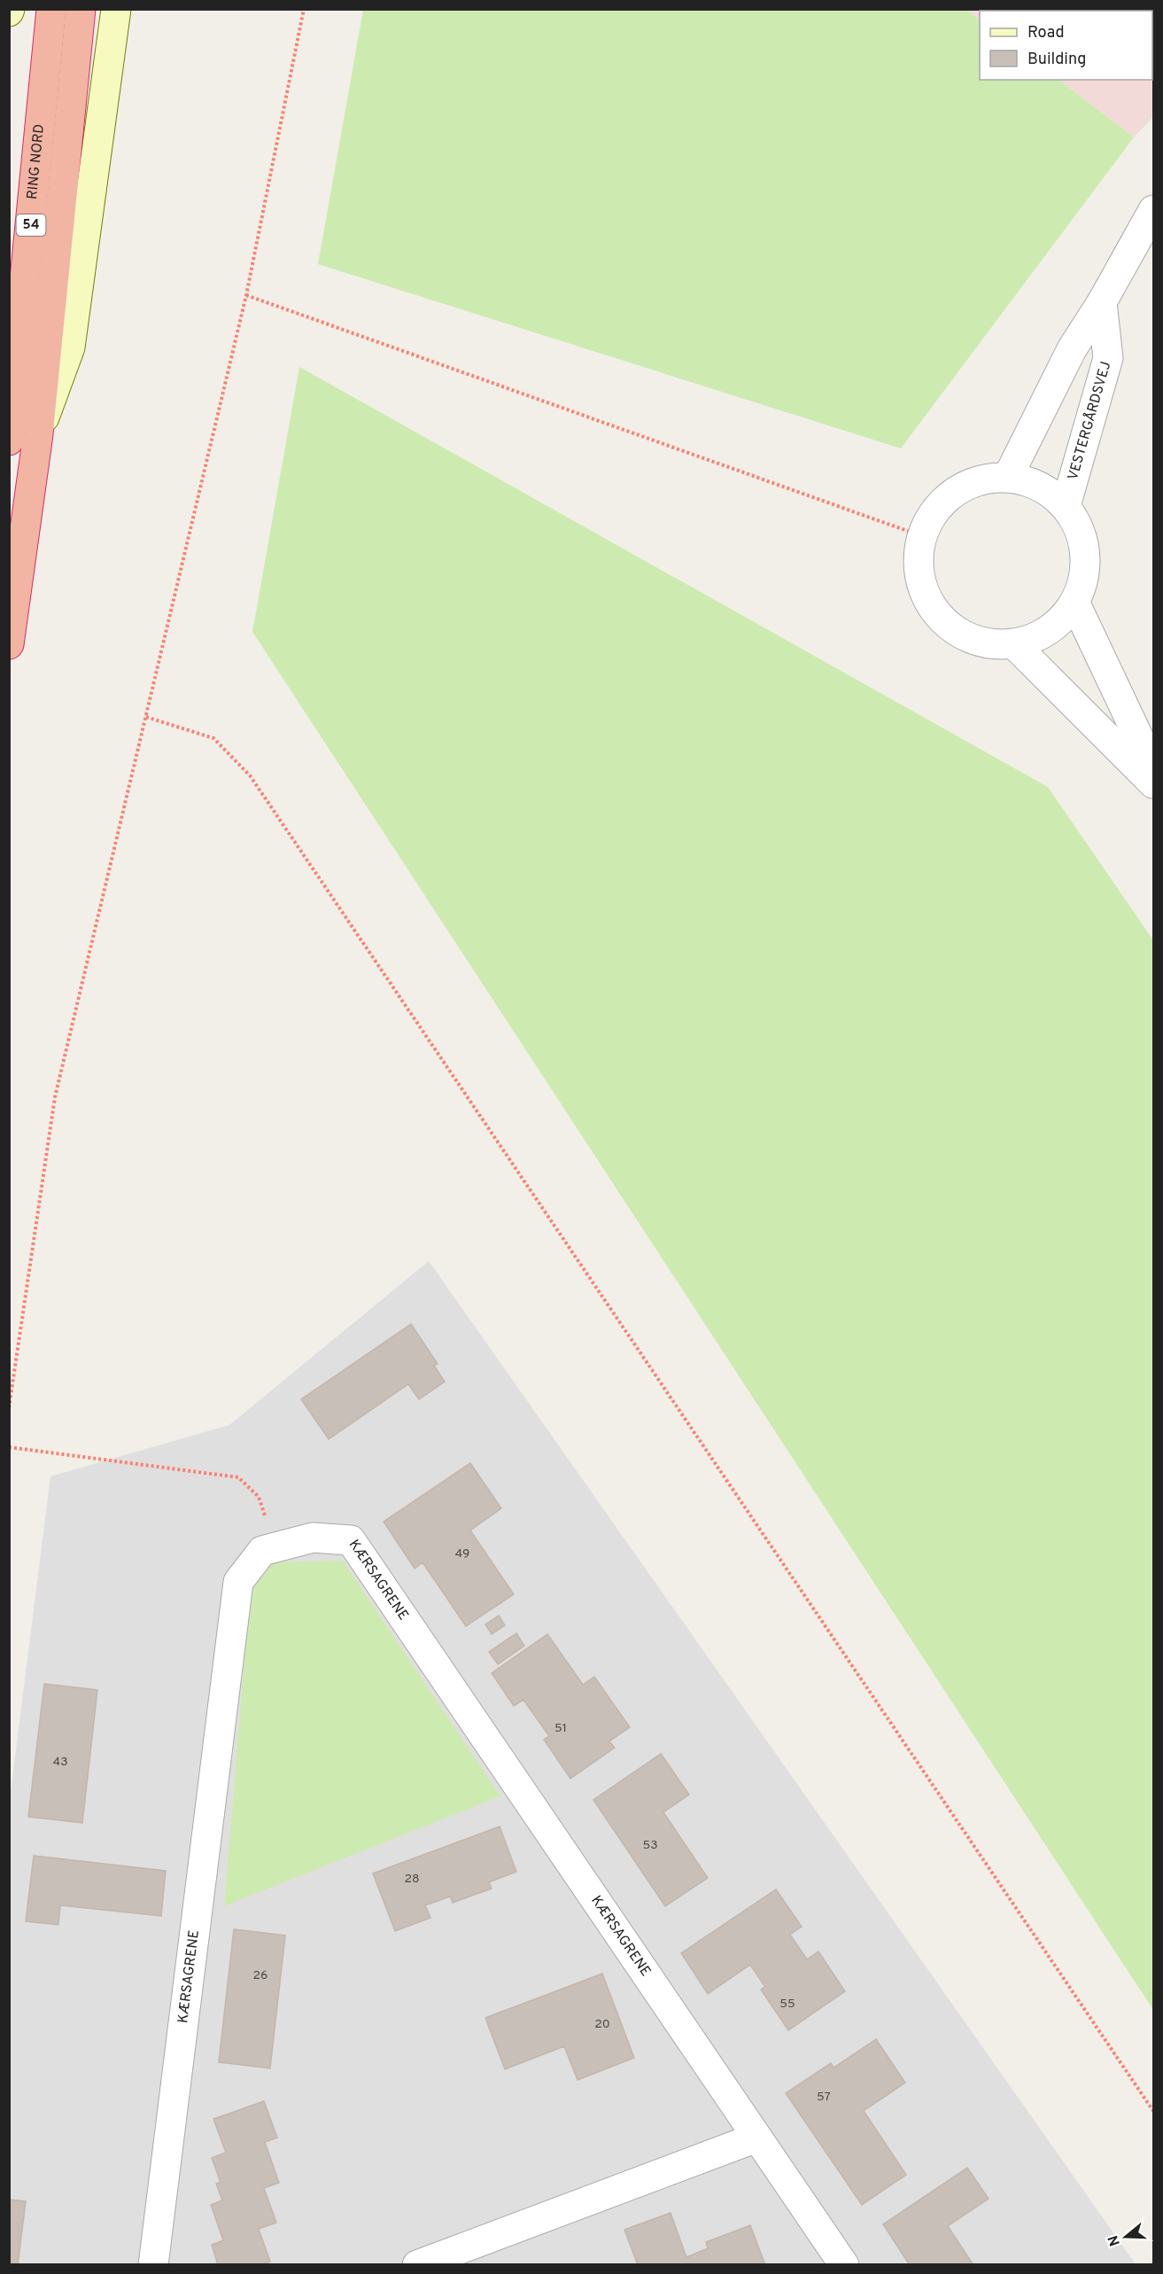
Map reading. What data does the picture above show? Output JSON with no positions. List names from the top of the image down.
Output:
{
  "streets": {
    "highway": ["RING NORD", "54"],
    "street": ["VESTERGÅRDSVEJ", "KÆRSAGRENE"]
  },
  "house_numbers": [
    "49",
    "51",
    "43",
    "53",
    "28",
    "26",
    "55",
    "20",
    "57"
  ],
  "legend": ["Road", "Building"],
  "north": "left"
}
